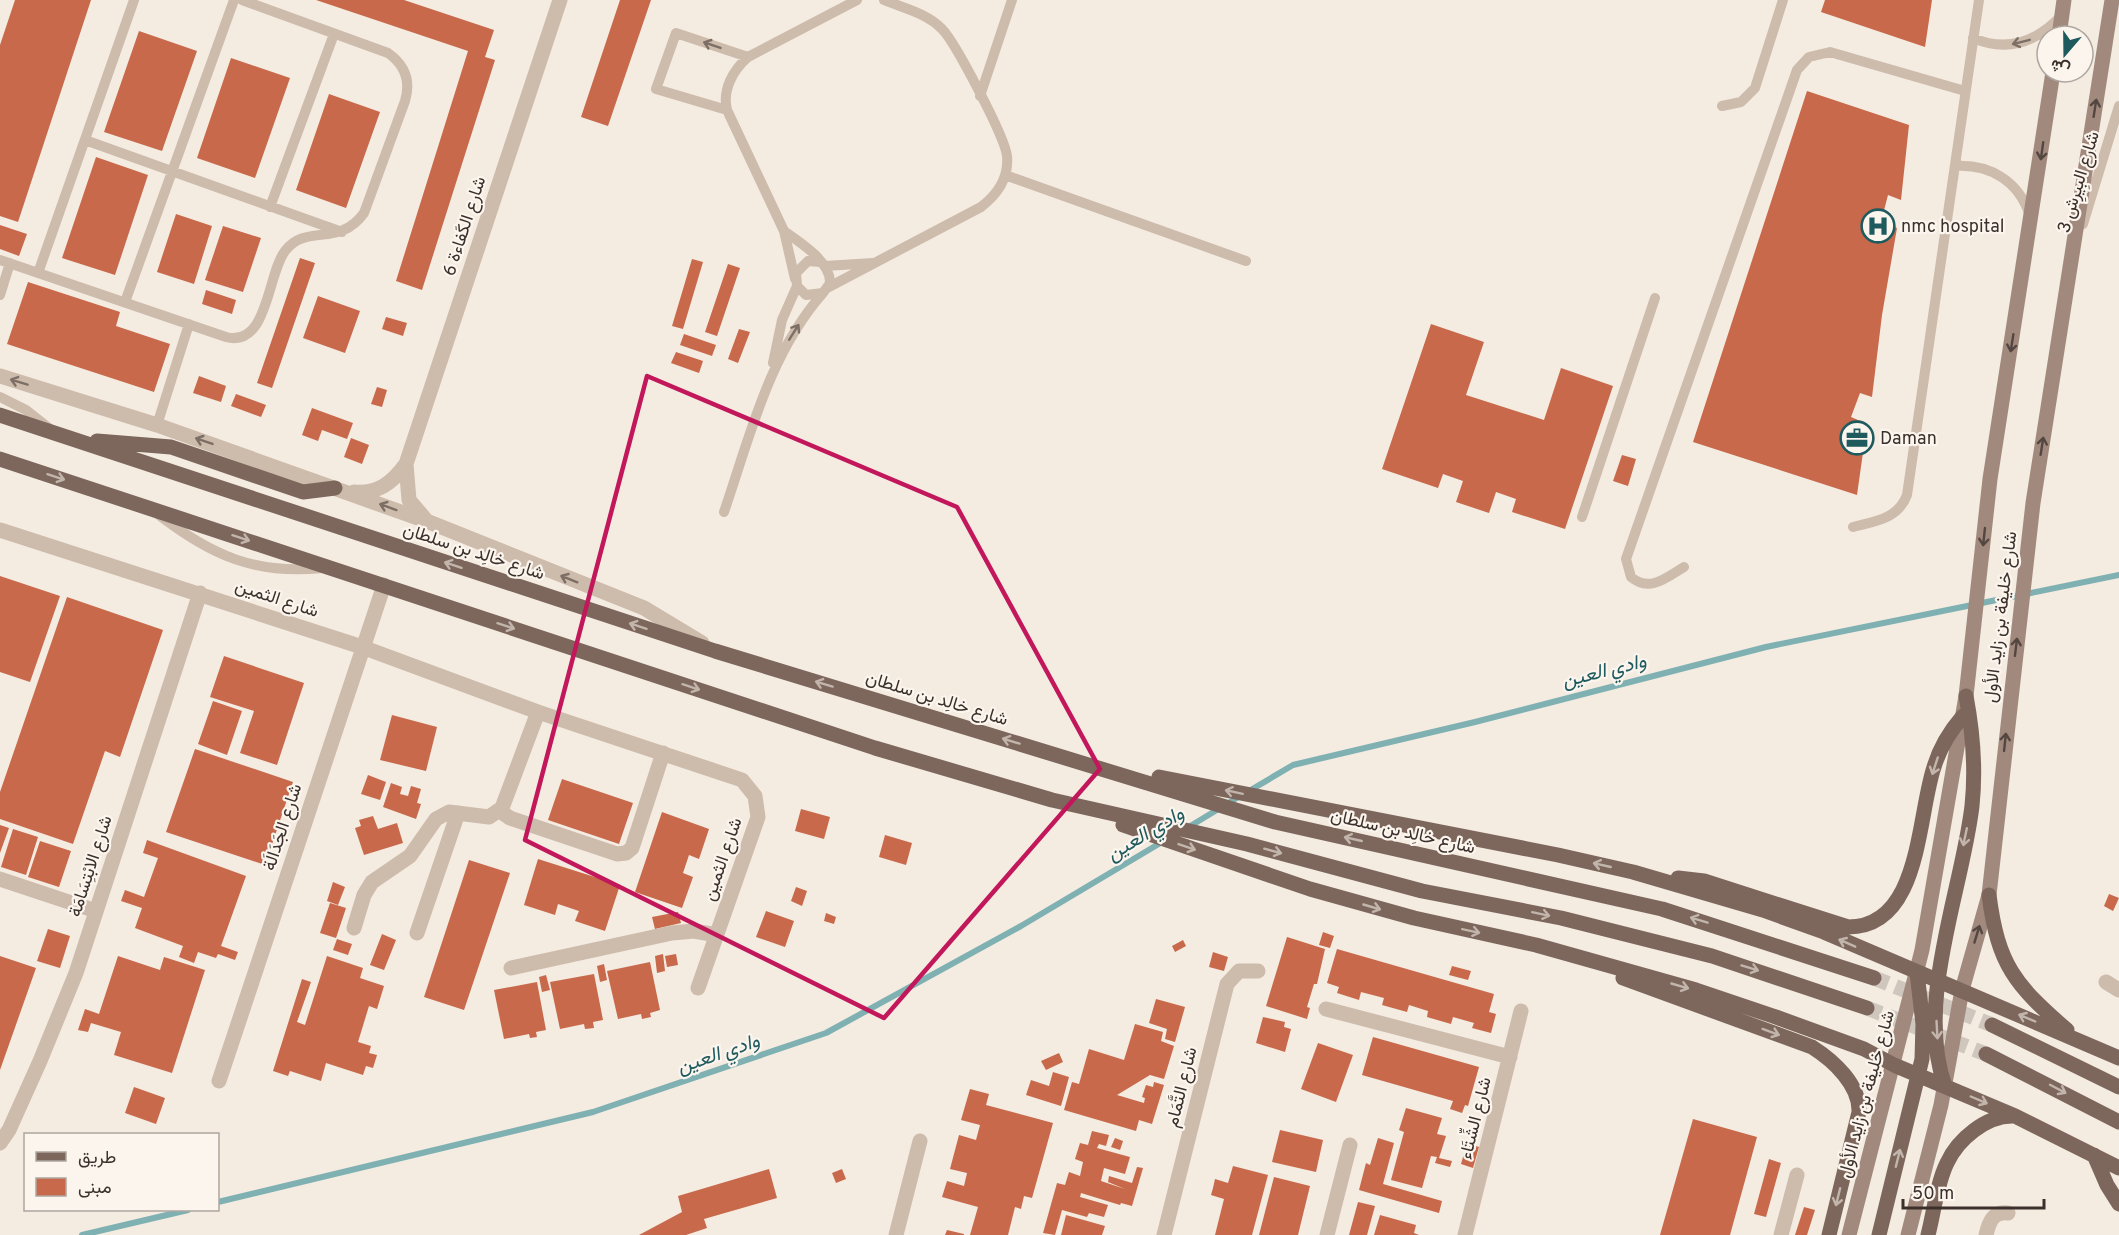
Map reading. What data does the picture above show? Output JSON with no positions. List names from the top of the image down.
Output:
{
  "streets": {
    "main road": ["شارع خالِد بن سلطان", "شارع خليفة بن زايد الأول"],
    "street": [
      "شارع الكَفاءة 6",
      "شارع الثمين",
      "شارع الجَدَالَة",
      "شارع الابْتِسَامَة",
      "شارع التَّمَام",
      "شارع الشِّتَاء"
    ],
    "lane": ["شارع البِيرِش 3"]
  },
  "crossings": [
    ["شارع البِيرِش 3", "شارع خليفة بن زايد الأول"],
    ["شارع الثمين", "شارع الجَدَالَة"],
    ["شارع الثمين", "شارع الابْتِسَامَة"]
  ],
  "water": ["وادي العين"],
  "places": {
    "hospital": ["nmc hospital"],
    "office": ["Daman"]
  },
  "legend": ["طريق", "مبنى"],
  "scale_bar": "50 m",
  "north": "bottom"
}
